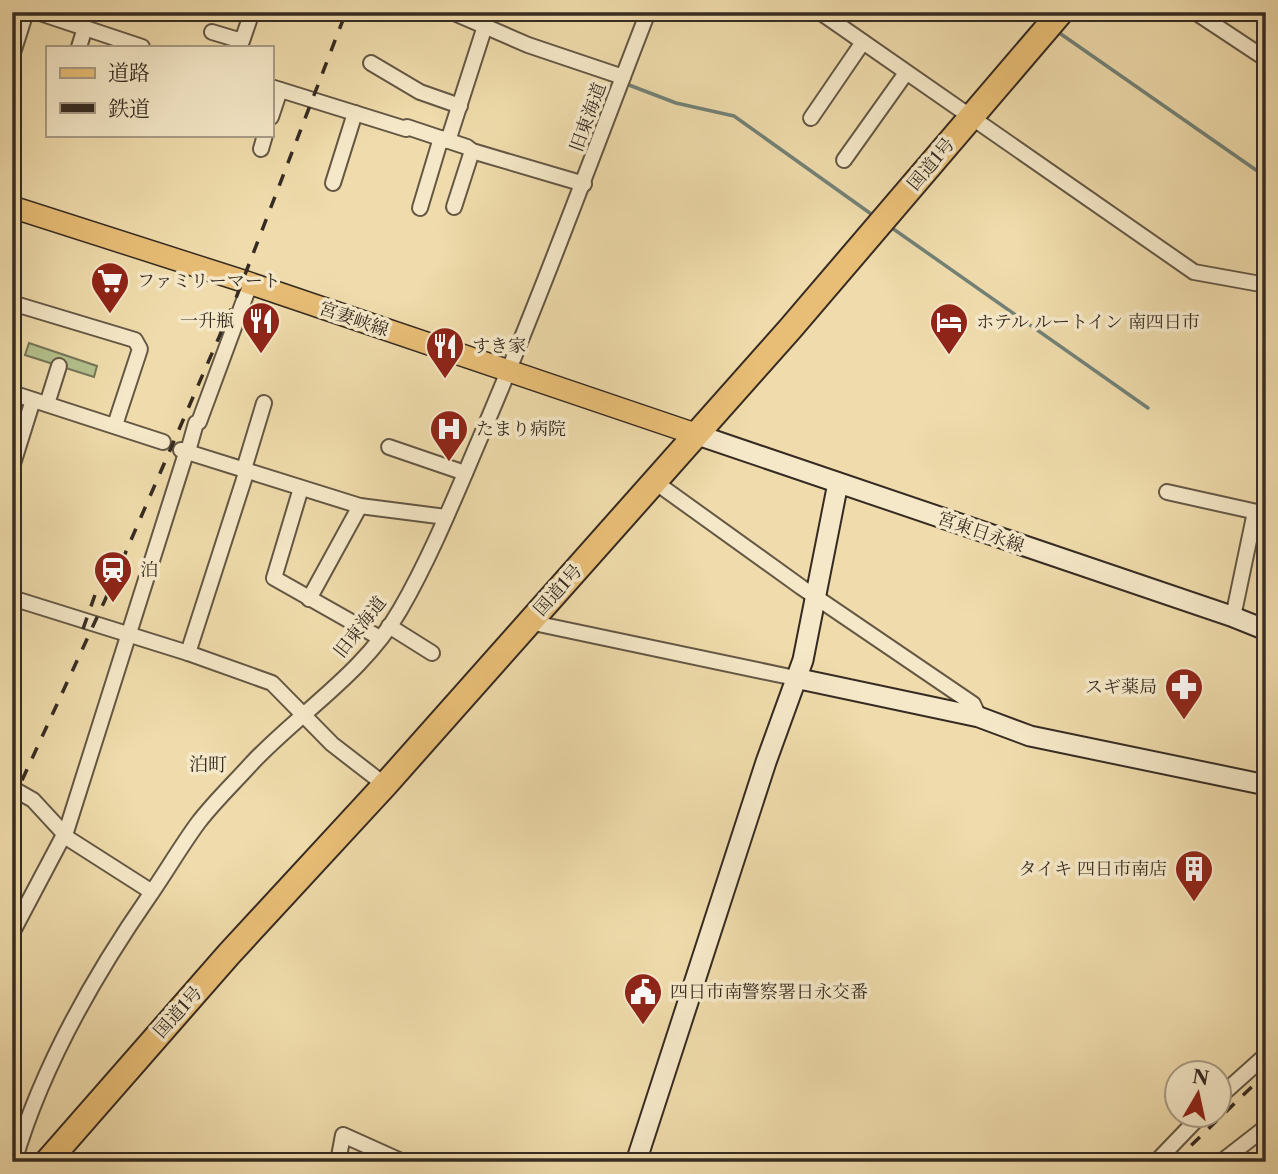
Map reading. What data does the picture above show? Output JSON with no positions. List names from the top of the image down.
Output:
{
  "streets": {
    "highway": ["国道1号"],
    "main road": ["宮妻峡線"],
    "street": ["旧東海道", "宮東日永線"]
  },
  "crossings": [
    ["旧東海道", "宮妻峡線"],
    ["国道1号", "宮妻峡線"],
    ["国道1号", "宮東日永線"],
    ["宮妻峡線", "宮東日永線"]
  ],
  "districts": ["泊町"],
  "places": {
    "supermarket": ["ファミリーマート"],
    "restaurant": ["一升瓶", "すき家"],
    "hotel": ["ホテル ルートイン 南四日市"],
    "hospital": ["たまり病院"],
    "station": ["泊"],
    "pharmacy": ["スギ薬局"],
    "building": ["タイキ 四日市南店"],
    "public building": ["四日市南警察署日永交番"]
  },
  "legend": ["道路", "鉄道"],
  "north": "top"
}
